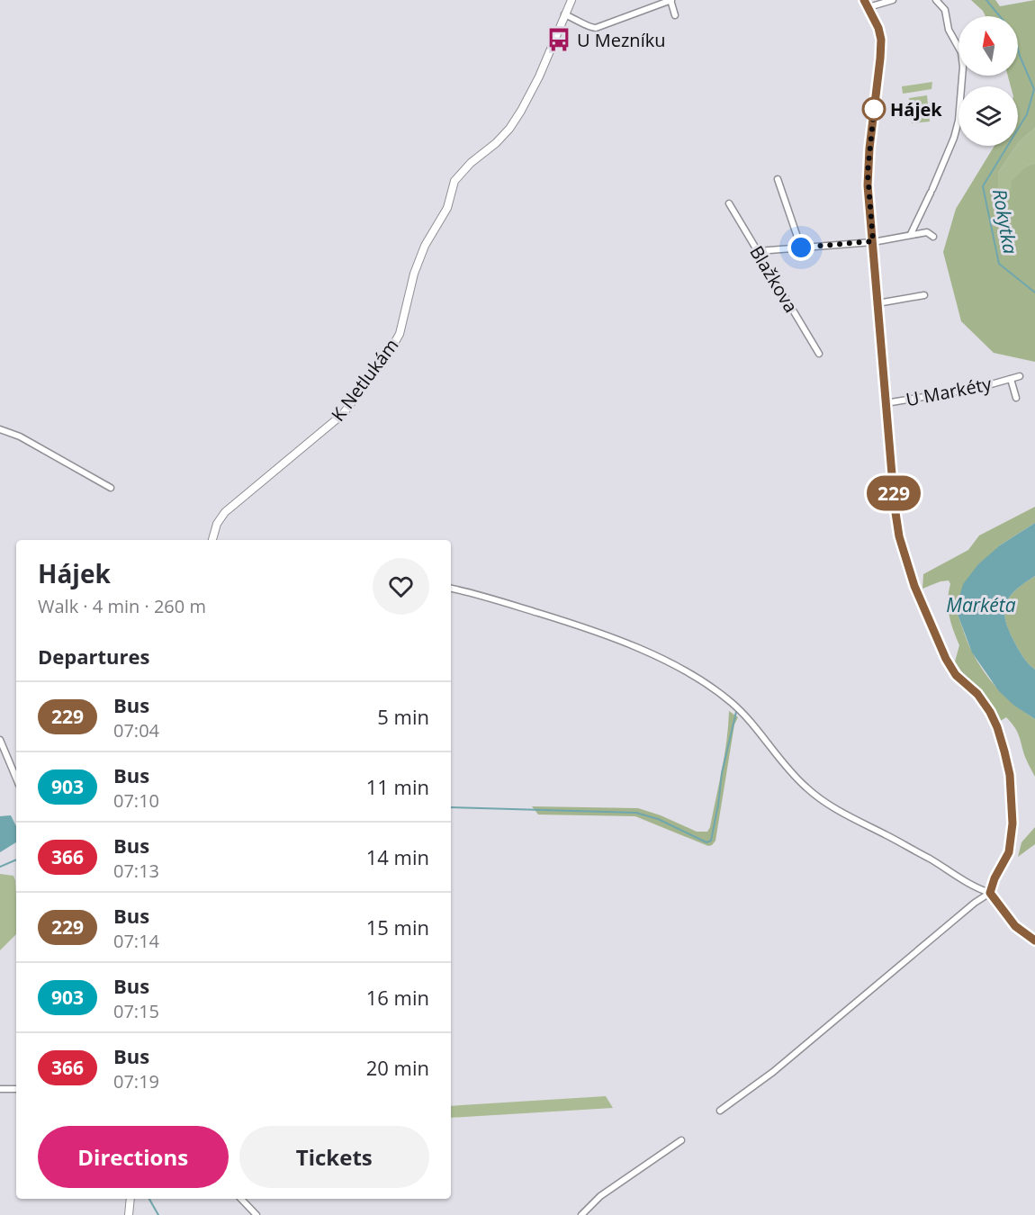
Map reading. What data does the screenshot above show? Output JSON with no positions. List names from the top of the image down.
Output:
{
  "streets": {
    "street": ["Blažkova", "K Netlukám", "U Markéty"]
  },
  "water": ["Rokytka", "Markéta"],
  "places": {
    "bus stop": ["U Mezníku"],
    "other": ["Hájek"]
  },
  "lines": ["bus line 229"],
  "north": "top",
  "page": {
    "on_map": "229",
    "heading": [
      ["Hájek", "Walk · 4 min · 260 m"],
      "Departures"
    ],
    "list": [
      {
        "mark": "229",
        "name": "Bus",
        "note": "07:04",
        "value": "5 min"
      },
      {
        "mark": "903",
        "name": "Bus",
        "note": "07:10",
        "value": "11 min"
      },
      {
        "mark": "366",
        "name": "Bus",
        "note": "07:13",
        "value": "14 min"
      },
      {
        "mark": "229",
        "name": "Bus",
        "note": "07:14",
        "value": "15 min"
      },
      {
        "mark": "903",
        "name": "Bus",
        "note": "07:15",
        "value": "16 min"
      },
      {
        "mark": "366",
        "name": "Bus",
        "note": "07:19",
        "value": "20 min"
      }
    ],
    "buttons": ["Directions", "Tickets"]
  }
}
